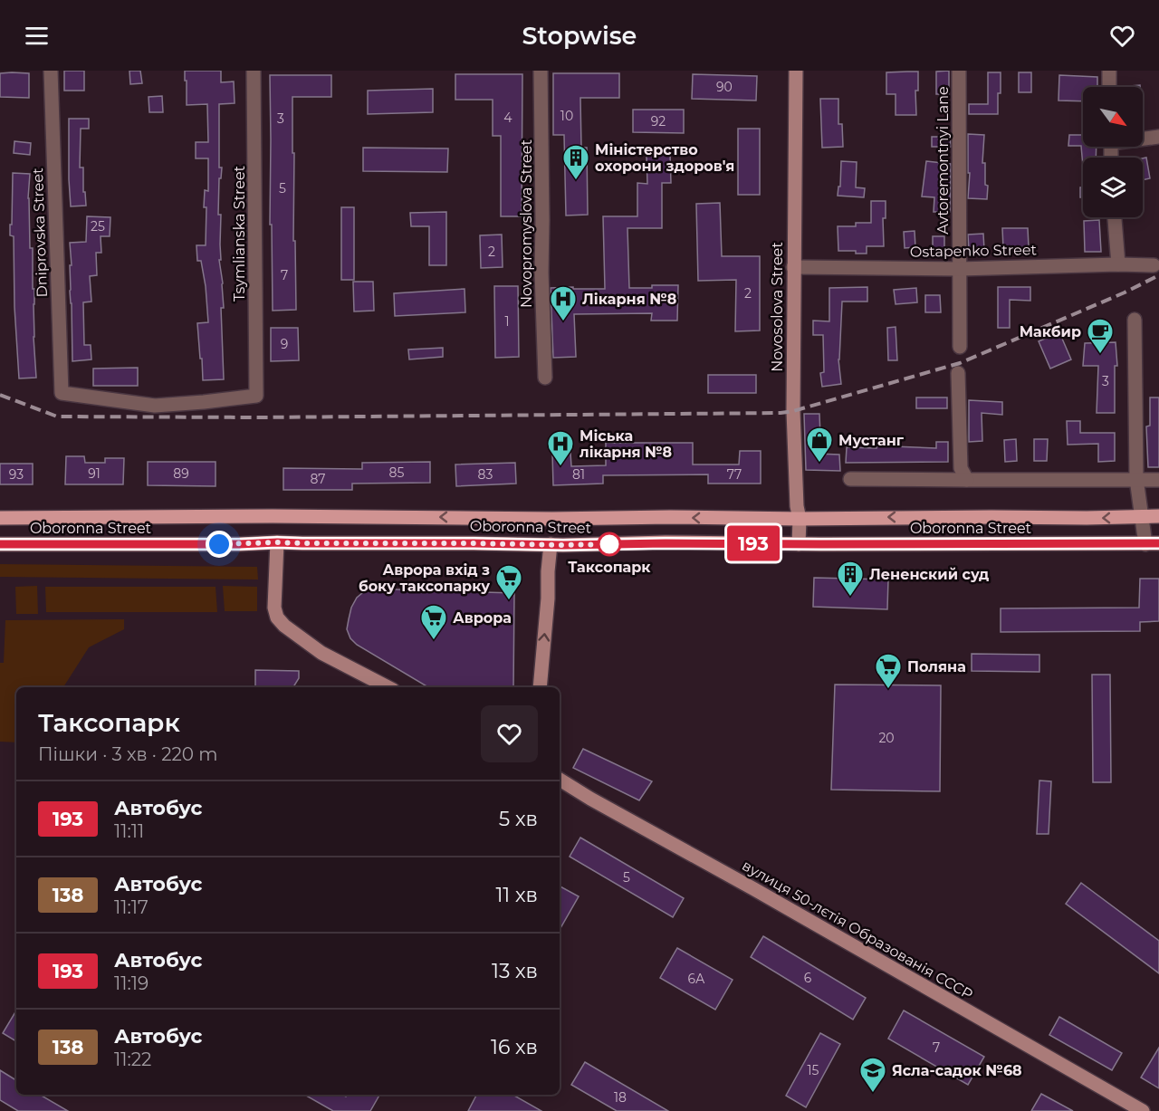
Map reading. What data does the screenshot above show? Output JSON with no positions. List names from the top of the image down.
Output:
{
  "streets": {
    "main road": ["Oboronna Street"],
    "street": [
      "Avtoremontnyi Lane",
      "Novopromyslova Street",
      "Dniprovska Street",
      "Tsymlianska Street",
      "Ostapenko Street",
      "Novosolova Street",
      "вулиця 50-лєтія Образованія СССР"
    ]
  },
  "crossings": [
    ["Avtoremontnyi Lane", "Ostapenko Street"],
    ["Dniprovska Street", "Tsymlianska Street"],
    ["Ostapenko Street", "Novosolova Street"],
    ["Novosolova Street", "Oboronna Street"]
  ],
  "places": {
    "building": ["Міністерство охорони здоров'я", "Лененский суд"],
    "hospital": ["Лікарня №8", "Міська лікарня №8"],
    "cafe": ["Макбир"],
    "shop": ["Мустанг"],
    "other": ["Таксопарк"],
    "supermarket": ["Аврора вхід з боку таксопарку", "Аврора", "Поляна"],
    "school or university": ["Ясла-садок №68"]
  },
  "lines": ["bus line 193"],
  "house_numbers": [
    "90",
    "10",
    "4",
    "3",
    "92",
    "5",
    "25",
    "2",
    "7",
    "2",
    "1",
    "9",
    "3",
    "85",
    "91",
    "89",
    "93",
    "83",
    "81",
    "77",
    "87",
    "20",
    "5",
    "6",
    "6А",
    "7",
    "15",
    "18"
  ],
  "north": "bottom right",
  "page": {
    "header": "Stopwise",
    "on_map": "193",
    "heading": ["Таксопарк", "Пішки · 3 хв · 220 m"],
    "list": [
      {
        "mark": "193",
        "name": "Автобус",
        "note": "11:11",
        "value": "5 хв"
      },
      {
        "mark": "138",
        "name": "Автобус",
        "note": "11:17",
        "value": "11 хв"
      },
      {
        "mark": "193",
        "name": "Автобус",
        "note": "11:19",
        "value": "13 хв"
      },
      {
        "mark": "138",
        "name": "Автобус",
        "note": "11:22",
        "value": "16 хв"
      }
    ]
  }
}
